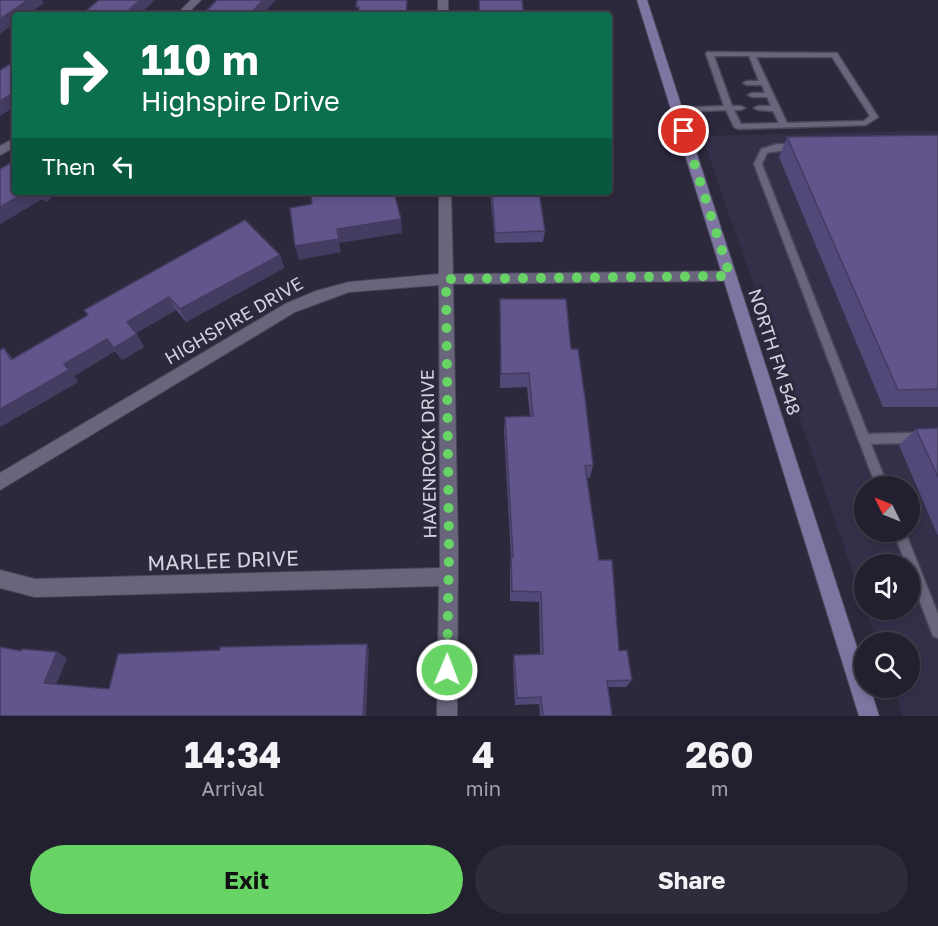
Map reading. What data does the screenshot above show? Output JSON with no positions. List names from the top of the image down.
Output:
{
  "streets": {
    "main road": ["NORTH FM 548"],
    "street": ["HIGHSPIRE DRIVE", "HAVENROCK DRIVE", "MARLEE DRIVE"]
  },
  "crossings": [
    ["HIGHSPIRE DRIVE", "NORTH FM 548"],
    ["HIGHSPIRE DRIVE", "HAVENROCK DRIVE"],
    ["HAVENROCK DRIVE", "MARLEE DRIVE"]
  ],
  "north": "top left",
  "page": {
    "turn": ["110 m", "Highspire Drive"],
    "then": "Then",
    "eta": [
      "14:34",
      "Arrival",
      "4",
      "min",
      "260",
      "m"
    ],
    "buttons": ["Exit", "Share"]
  }
}
